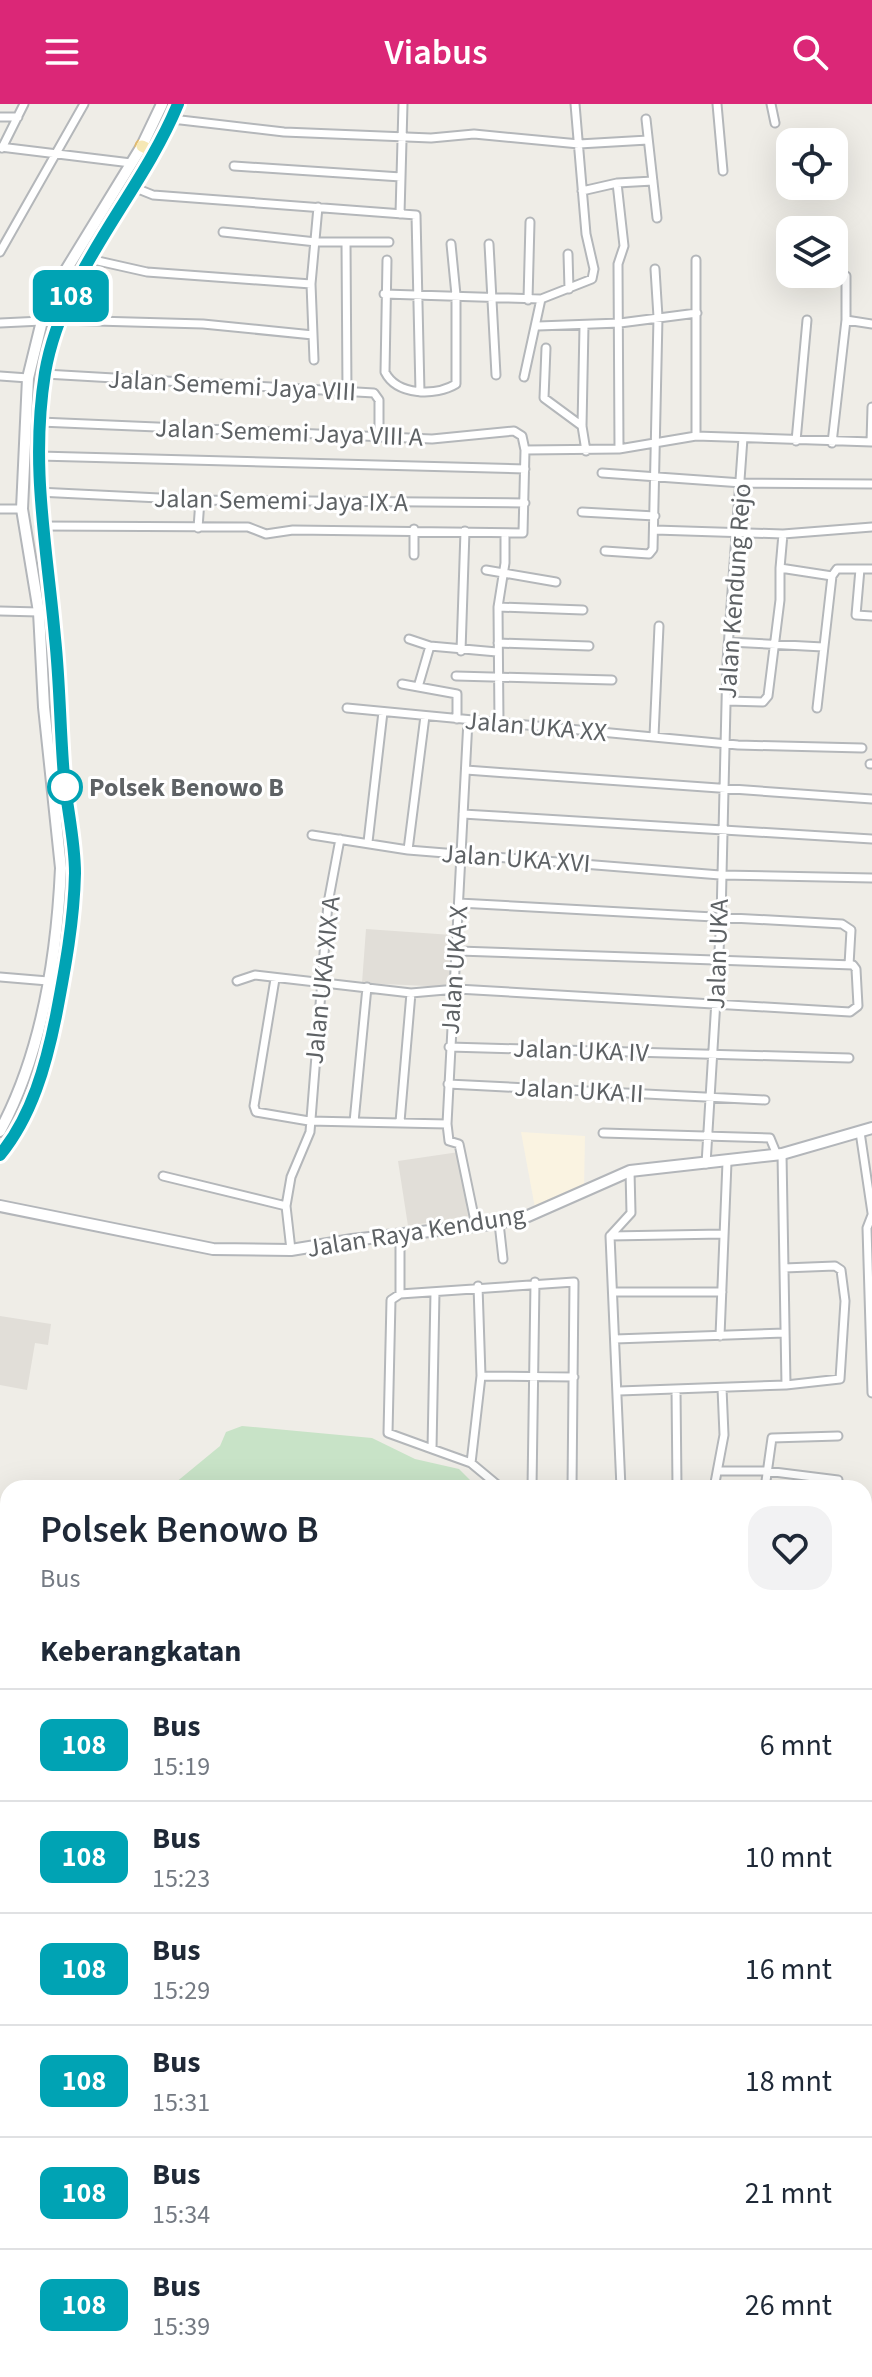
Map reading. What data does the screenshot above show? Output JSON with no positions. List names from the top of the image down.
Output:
{
  "streets": {
    "main road": ["Jalan Raya Kendung"],
    "street": [
      "Jalan Sememi Jaya VIII",
      "Jalan Sememi Jaya VIII A",
      "Jalan Sememi Jaya IX A",
      "Jalan Kendung Rejo",
      "Jalan UKA XX",
      "Jalan UKA XVI",
      "Jalan UKA",
      "Jalan UKA X",
      "Jalan UKA XIX A",
      "Jalan UKA IV",
      "Jalan UKA II"
    ]
  },
  "crossings": [
    ["Jalan Sememi Jaya VIII", "Jalan Sememi Jaya VIII A"],
    ["Jalan Kendung Rejo", "Jalan UKA XX"],
    ["Jalan Kendung Rejo", "Jalan UKA"],
    ["Jalan UKA XX", "Jalan UKA"],
    ["Jalan UKA XX", "Jalan UKA X"],
    ["Jalan UKA XVI", "Jalan UKA"],
    ["Jalan UKA XVI", "Jalan UKA X"],
    ["Jalan UKA XVI", "Jalan UKA XIX A"],
    ["Jalan UKA", "Jalan UKA IV"],
    ["Jalan UKA", "Jalan UKA II"],
    ["Jalan UKA", "Jalan Raya Kendung"],
    ["Jalan UKA X", "Jalan UKA IV"],
    ["Jalan UKA X", "Jalan UKA II"]
  ],
  "places": ["Polsek Benowo B"],
  "lines": ["bus line 108"],
  "page": {
    "header": "Viabus",
    "on_map": "108",
    "heading": [
      ["Polsek Benowo B", "Bus"],
      "Keberangkatan"
    ],
    "list": [
      {
        "mark": "108",
        "name": "Bus",
        "note": "15:19",
        "value": "6 mnt"
      },
      {
        "mark": "108",
        "name": "Bus",
        "note": "15:23",
        "value": "10 mnt"
      },
      {
        "mark": "108",
        "name": "Bus",
        "note": "15:29",
        "value": "16 mnt"
      },
      {
        "mark": "108",
        "name": "Bus",
        "note": "15:31",
        "value": "18 mnt"
      },
      {
        "mark": "108",
        "name": "Bus",
        "note": "15:34",
        "value": "21 mnt"
      },
      {
        "mark": "108",
        "name": "Bus",
        "note": "15:39",
        "value": "26 mnt"
      }
    ]
  }
}
